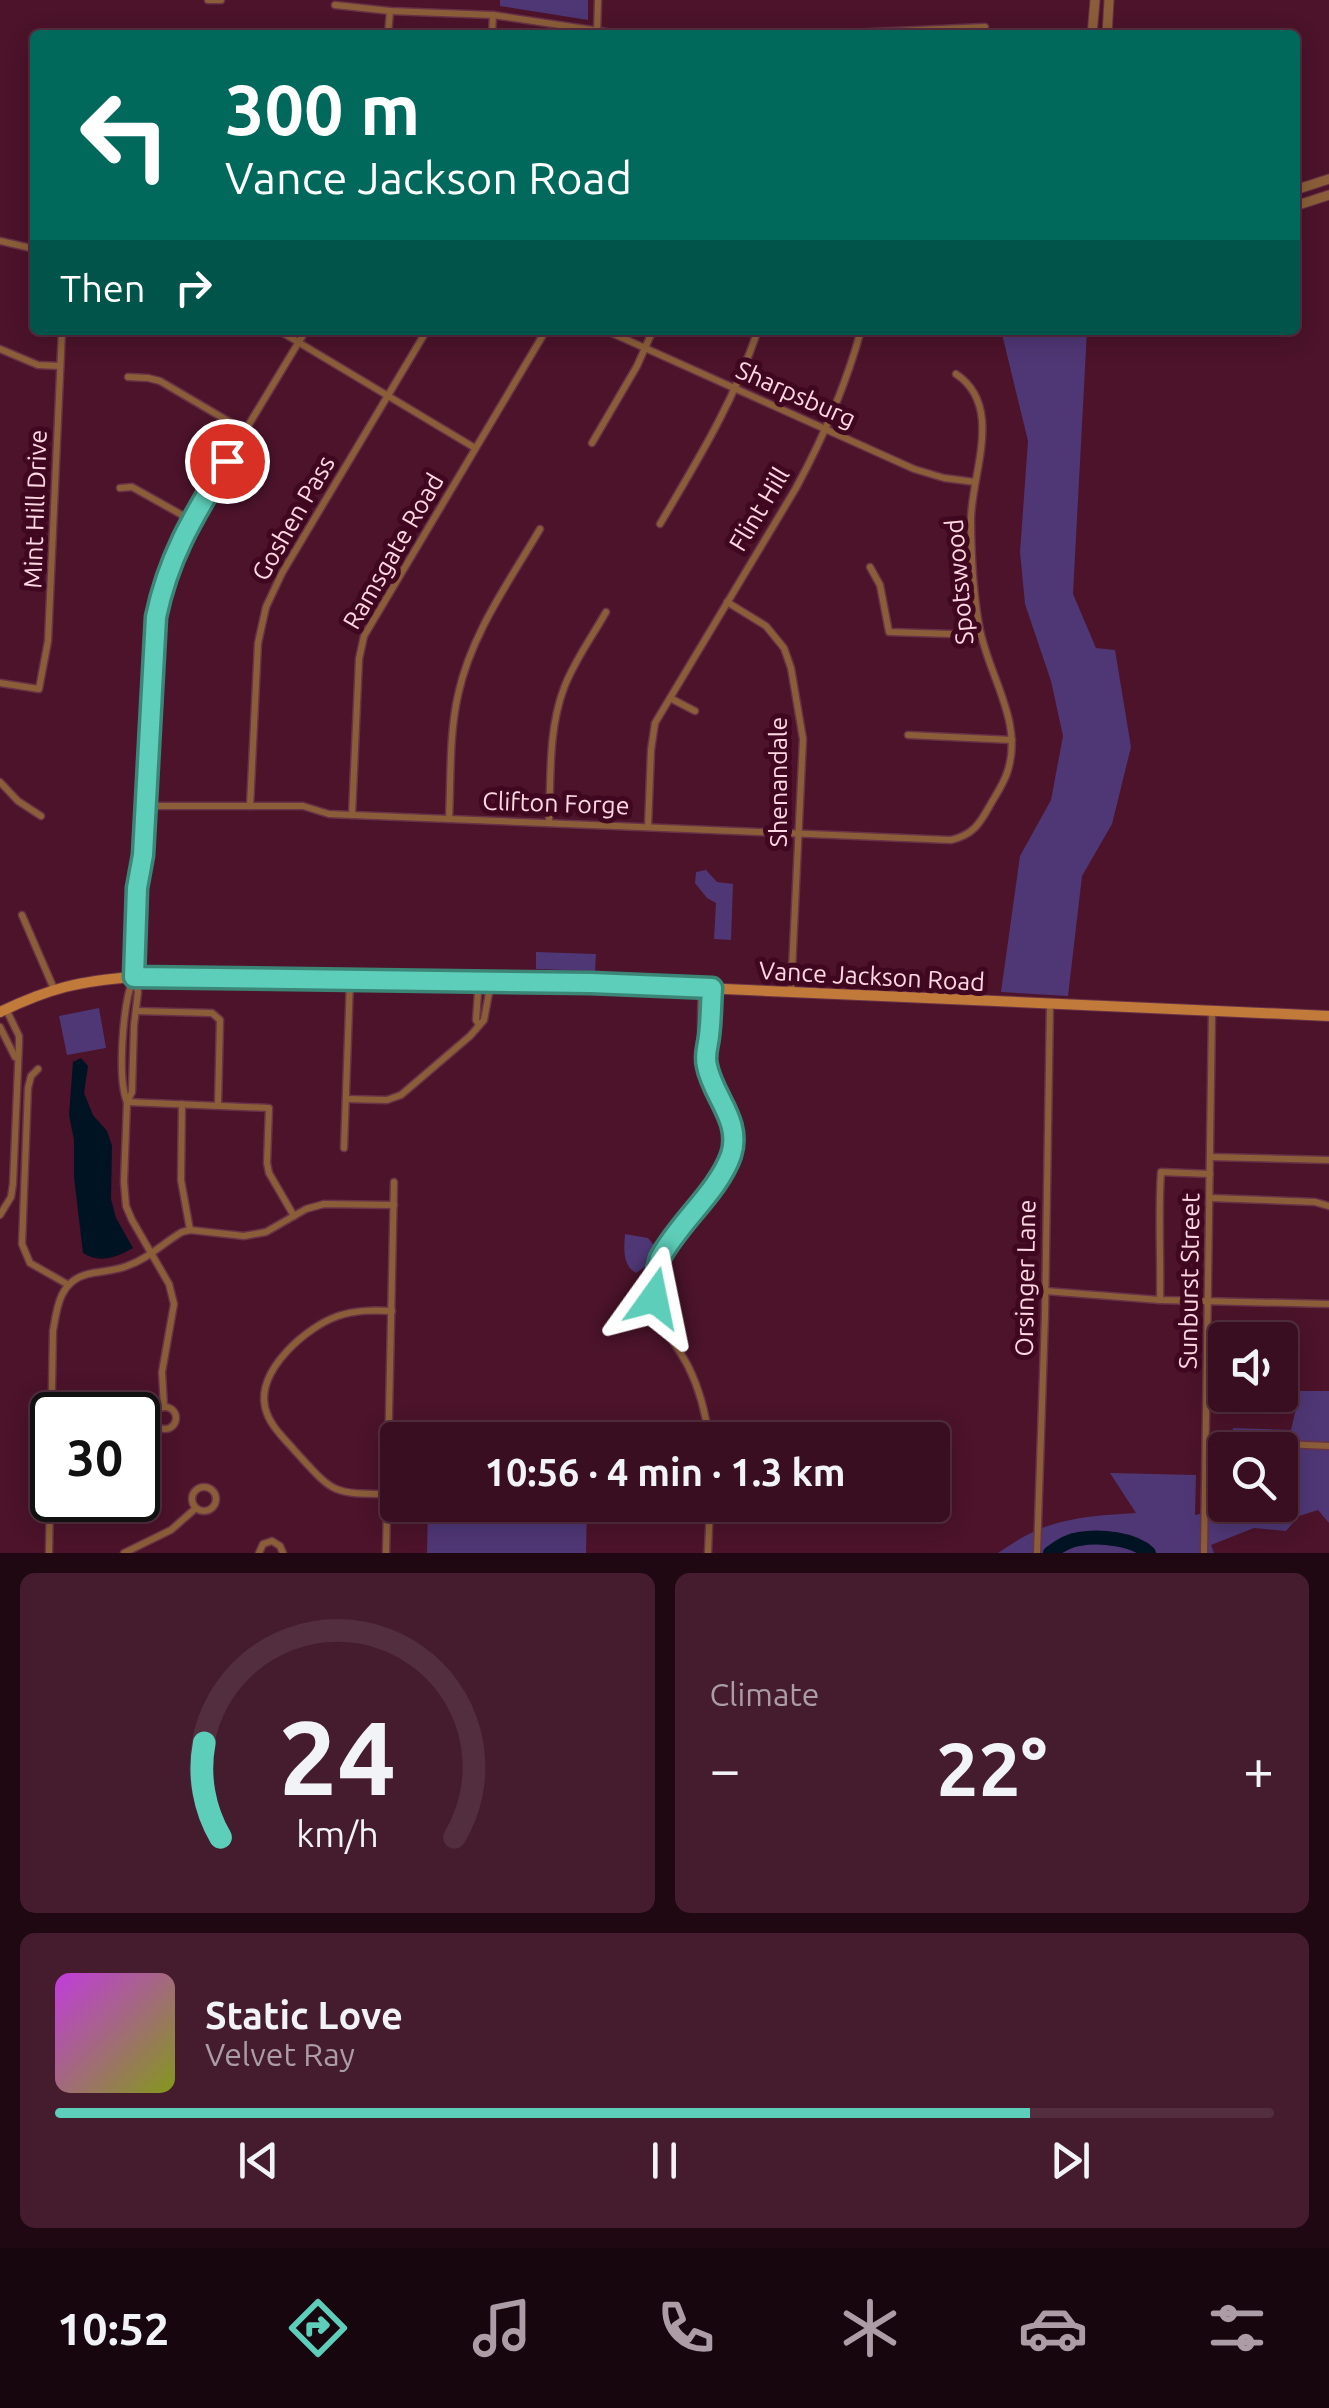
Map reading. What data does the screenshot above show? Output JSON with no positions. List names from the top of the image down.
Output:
{
  "streets": {
    "main road": ["Vance Jackson Road"],
    "street": [
      "Sharpsburg",
      "Mint Hill Drive",
      "Flint Hill",
      "Goshen Pass",
      "Ramsgate Road",
      "Spotswood",
      "Shenandale",
      "Clifton Forge",
      "Orsinger Lane",
      "Sunburst Street"
    ]
  },
  "crossings": [
    ["Sharpsburg", "Flint Hill"],
    ["Sharpsburg", "Spotswood"],
    ["Flint Hill", "Shenandale"],
    ["Flint Hill", "Clifton Forge"],
    ["Goshen Pass", "Clifton Forge"],
    ["Ramsgate Road", "Clifton Forge"],
    ["Spotswood", "Clifton Forge"],
    ["Shenandale", "Clifton Forge"],
    ["Shenandale", "Vance Jackson Road"],
    ["Vance Jackson Road", "Orsinger Lane"],
    ["Vance Jackson Road", "Sunburst Street"]
  ],
  "page": {
    "turn": ["300 m", "Vance Jackson Road"],
    "then": "Then",
    "limit": "30",
    "trip": "10:56 · 4 min · 1.3 km",
    "tile": "Climate",
    "heat": ["−", "22°", "+"],
    "song": ["Static Love", "Velvet Ray"],
    "tabs": "10:52",
    "gauge": ["24", "km/h"]
  }
}
